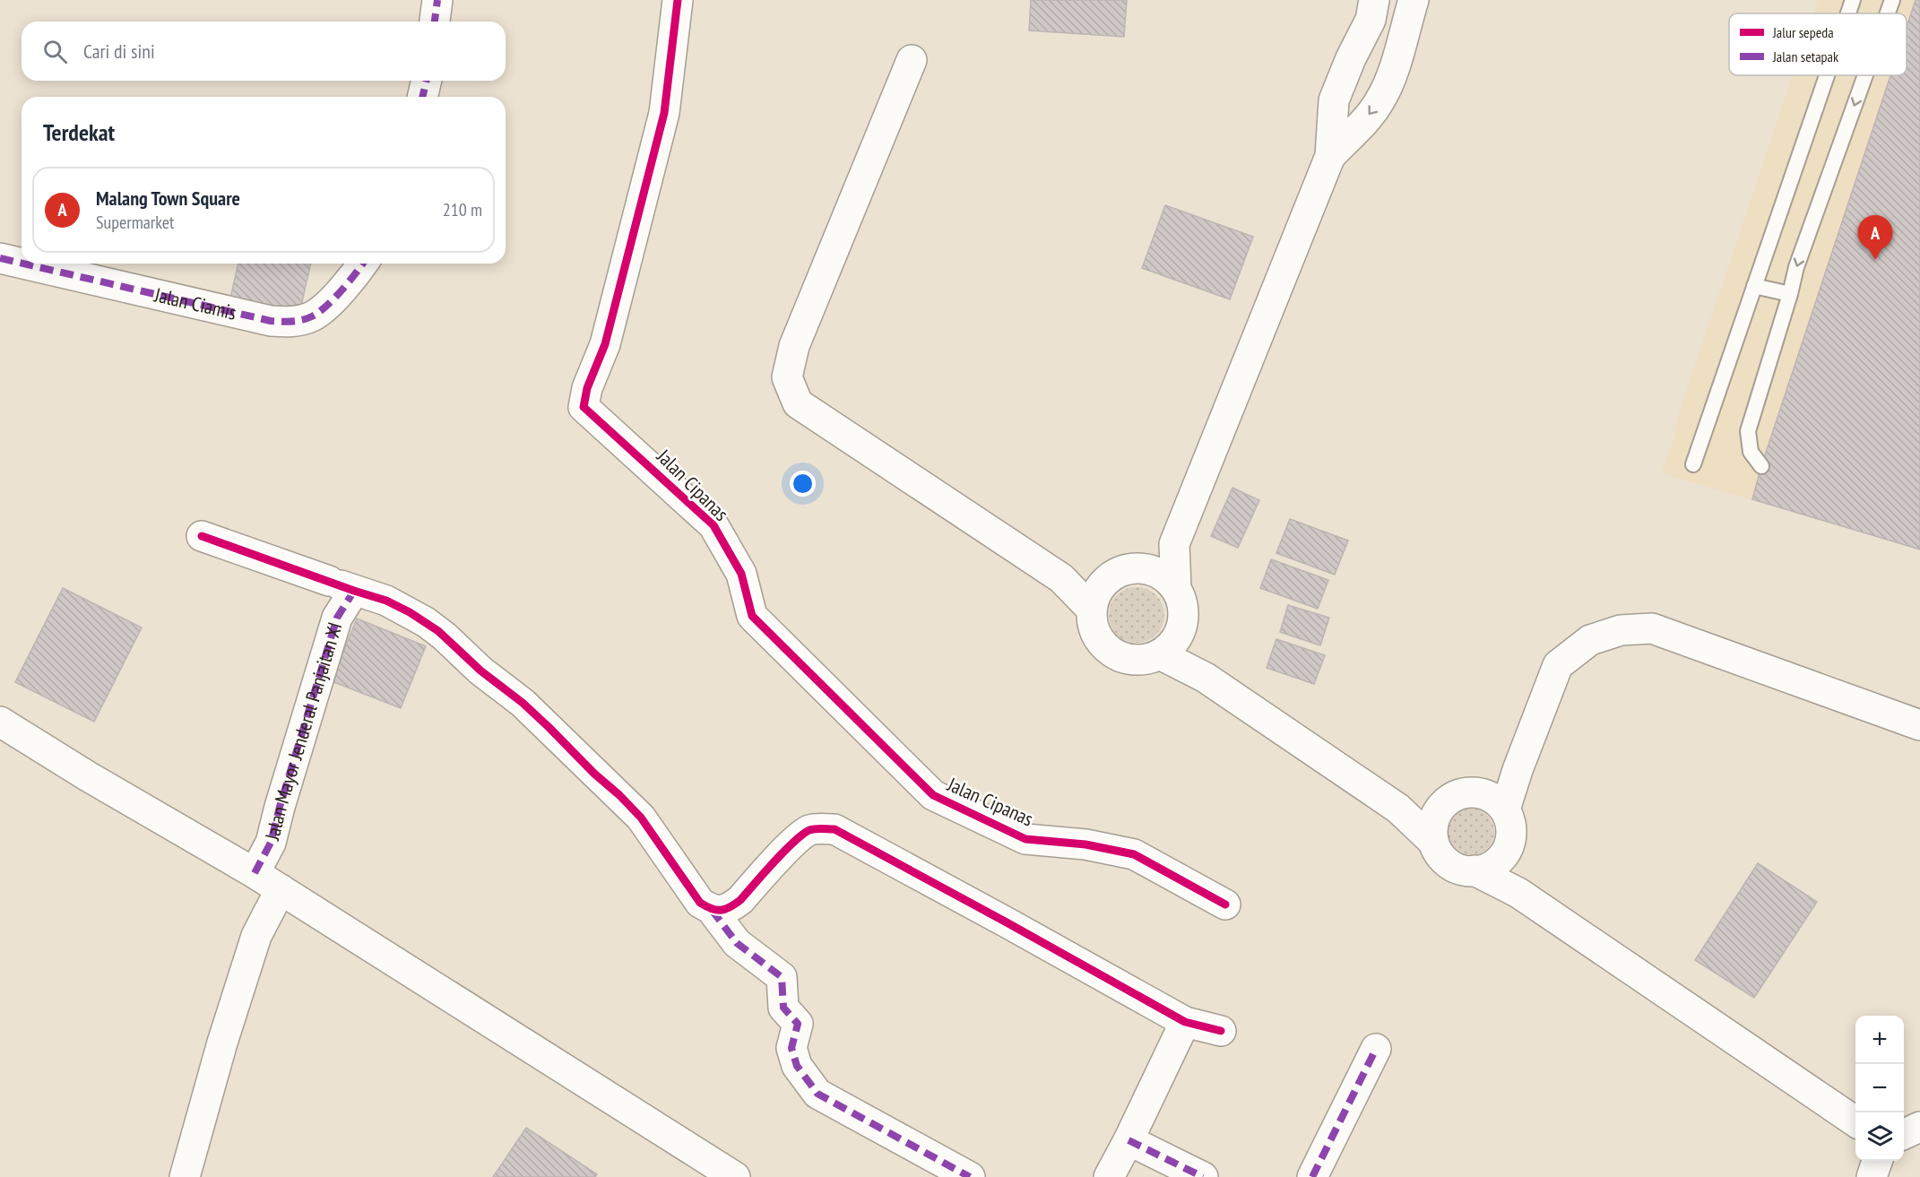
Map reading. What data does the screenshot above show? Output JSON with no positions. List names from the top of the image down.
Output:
{
  "streets": {
    "street": ["Jalan Ciamis", "Jalan Cipanas", "Jalan Mayor Jenderal Panjaitan XI"]
  },
  "legend": ["Jalur sepeda", "Jalan setapak"],
  "page": {
    "search": "Cari di sini",
    "heading": "Terdekat",
    "list": [
      {
        "mark": "A",
        "name": "Malang Town Square",
        "note": "Supermarket",
        "value": "210 m"
      }
    ],
    "pins": "A",
    "map_buttons": ["+", "−"]
  }
}
